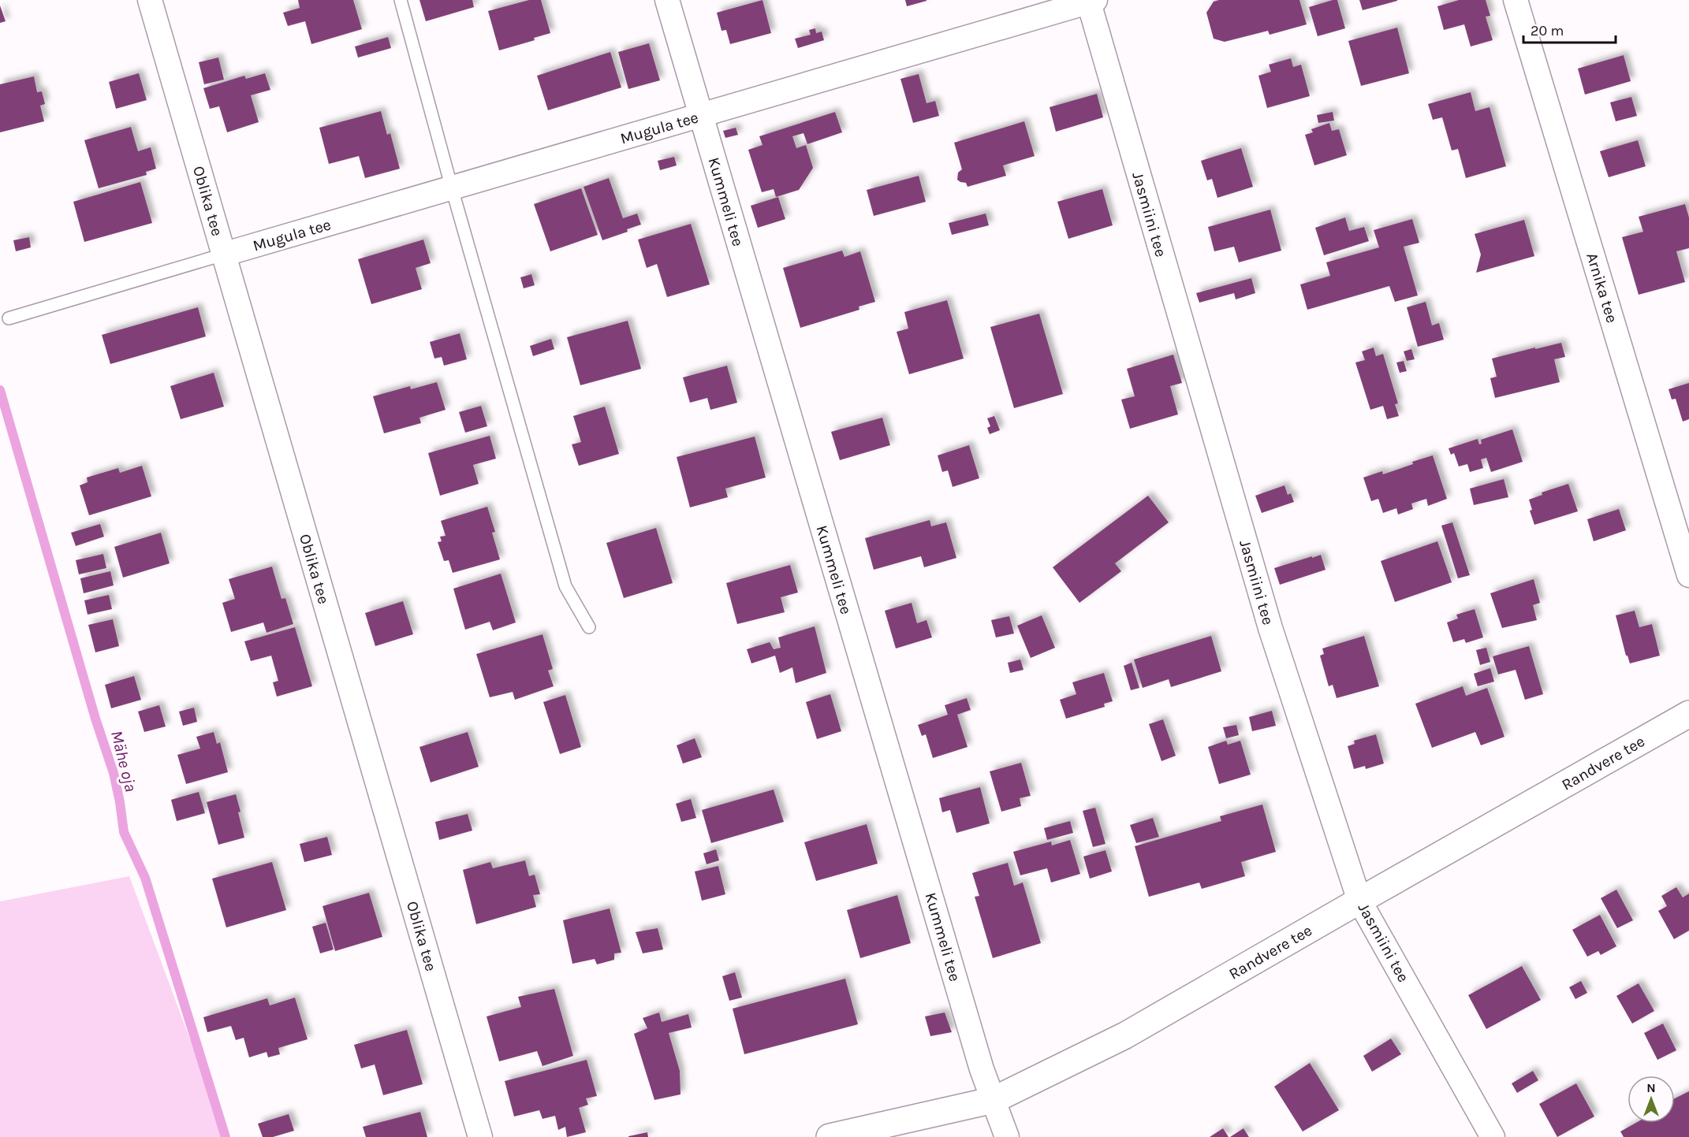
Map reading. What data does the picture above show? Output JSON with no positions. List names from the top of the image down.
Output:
{
  "streets": {
    "main road": ["Randvere tee"],
    "street": [
      "Mugula tee",
      "Oblika tee",
      "Kummeli tee",
      "Jasmiini tee",
      "Arnika tee"
    ]
  },
  "crossings": [
    ["Mugula tee", "Oblika tee"],
    ["Mugula tee", "Kummeli tee"],
    ["Mugula tee", "Jasmiini tee"],
    ["Kummeli tee", "Randvere tee"],
    ["Jasmiini tee", "Randvere tee"]
  ],
  "water": ["Mähe oja"],
  "scale_bar": "20 m",
  "north": "top"
}
